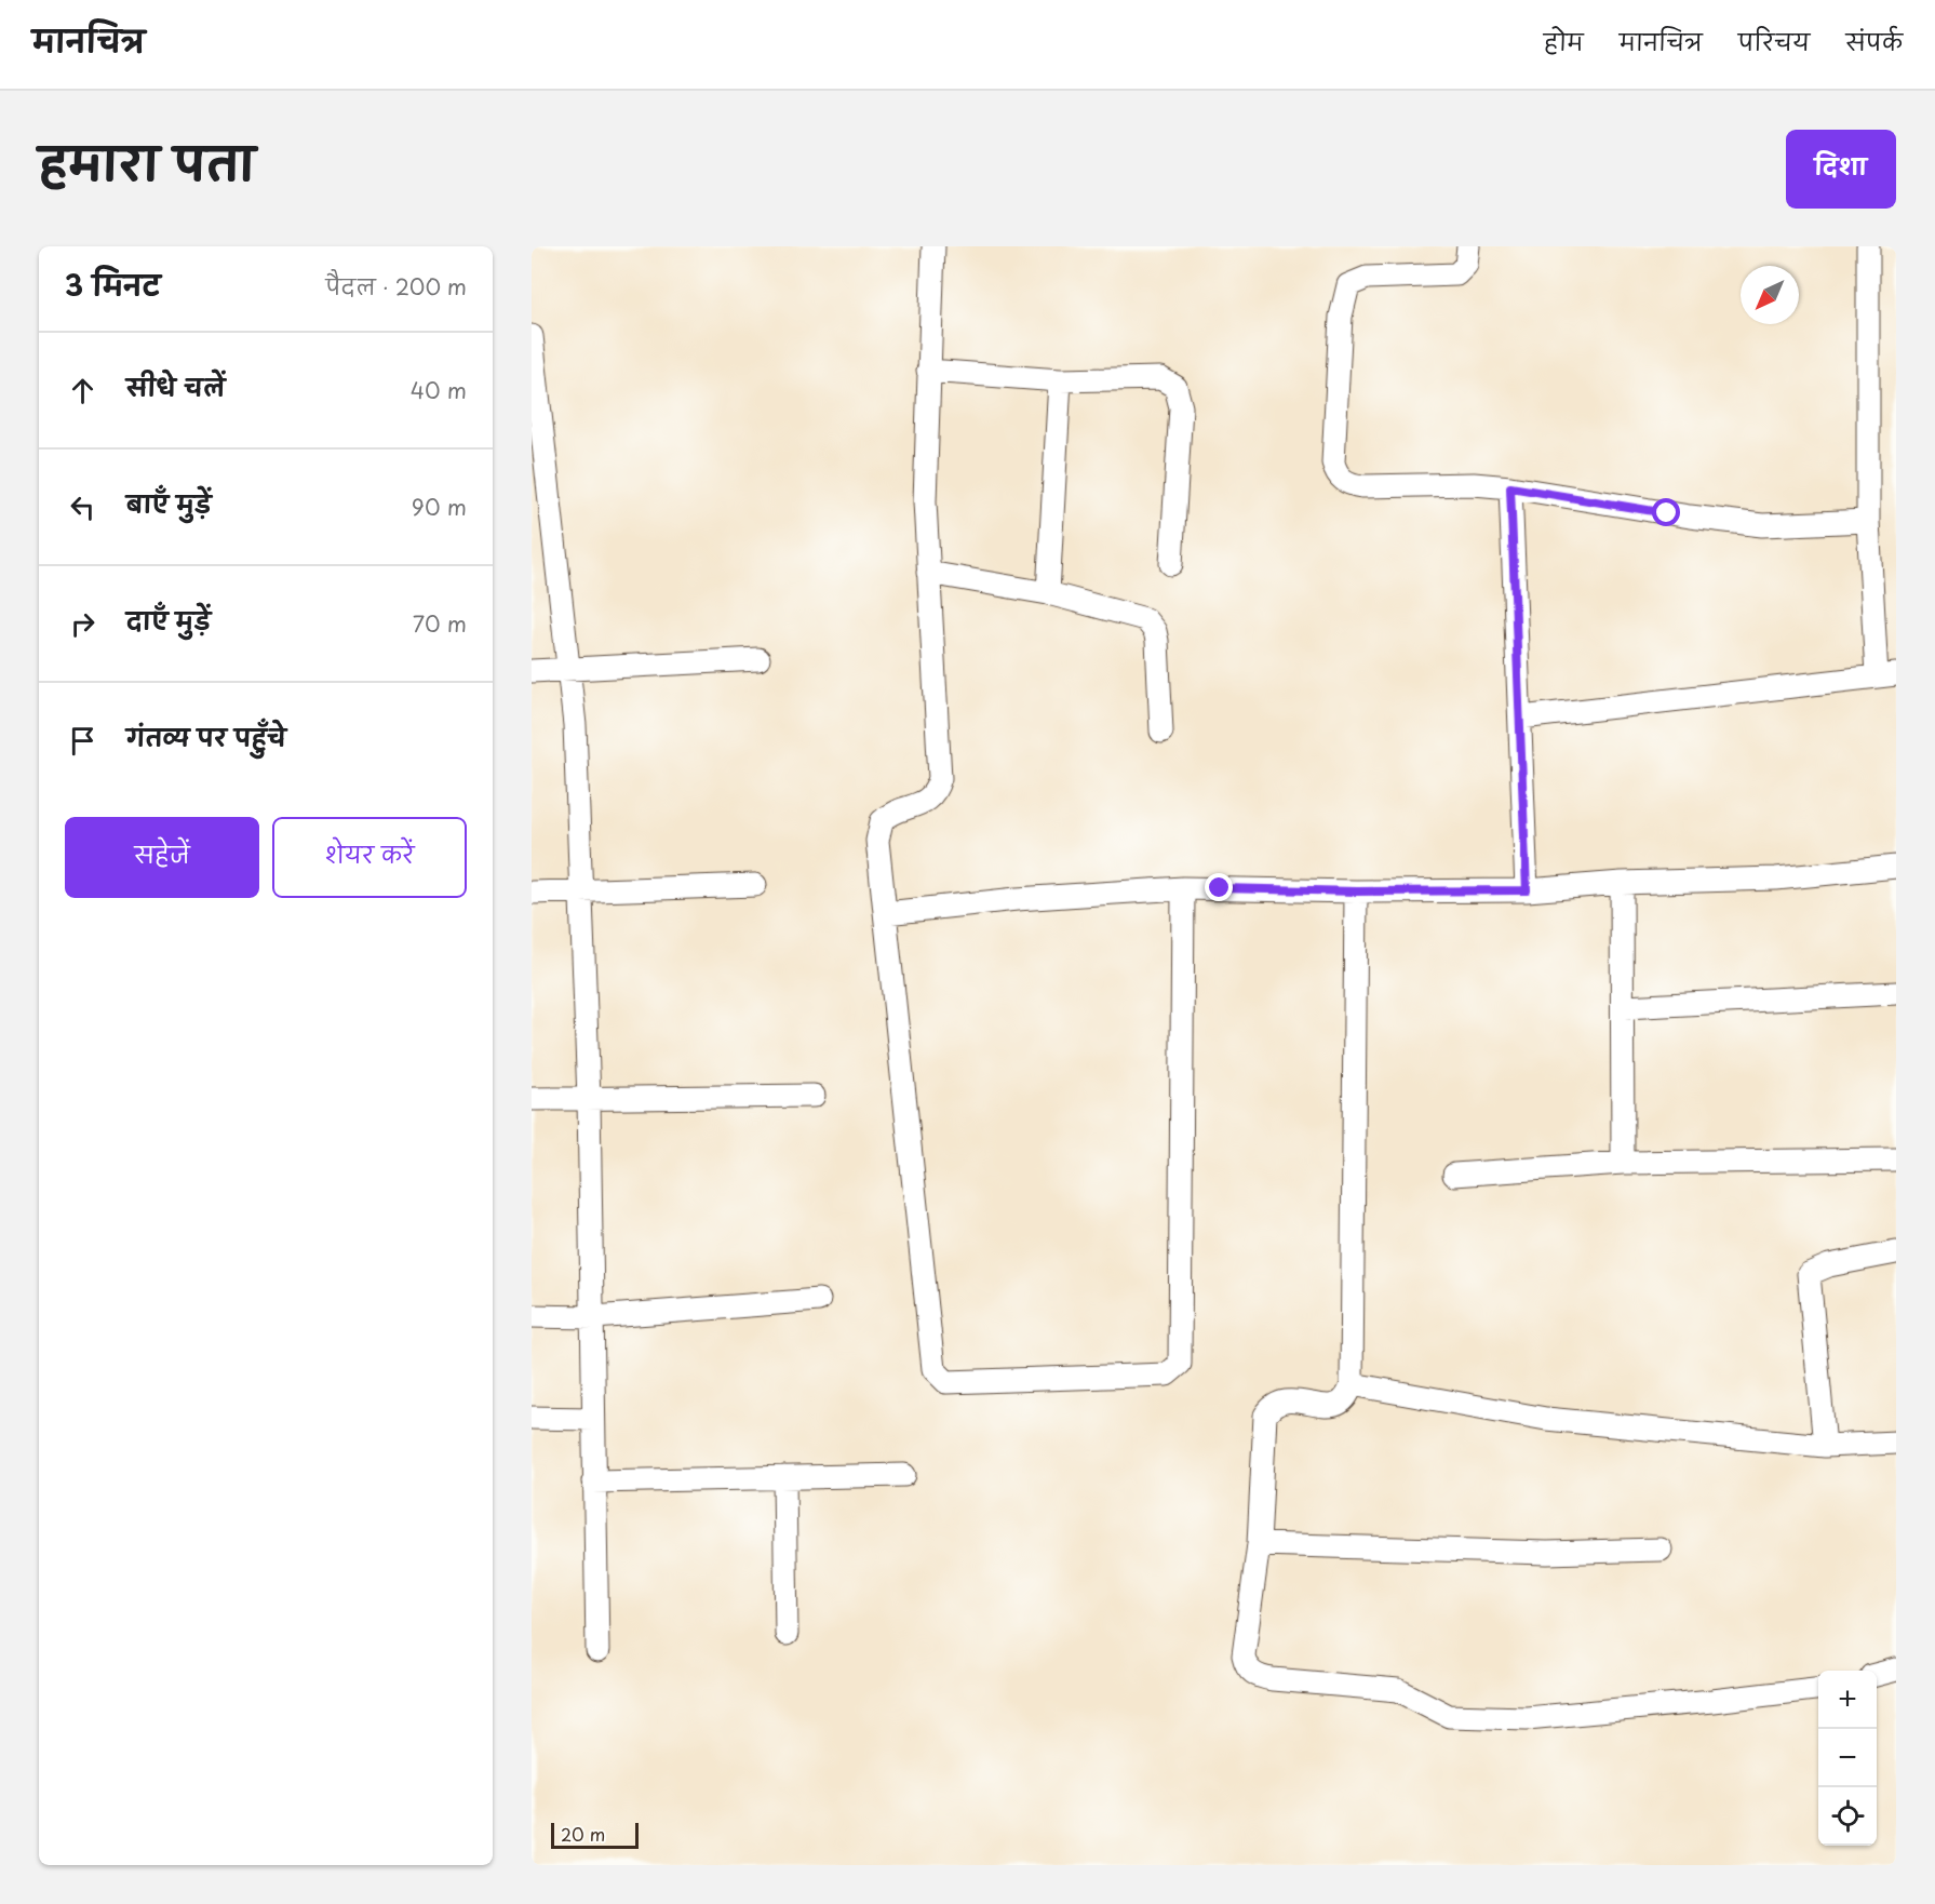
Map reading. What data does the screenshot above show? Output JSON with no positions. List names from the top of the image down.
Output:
{
  "scale_bar": "20 m",
  "north": "bottom left",
  "page": {
    "header": "मानचित्र",
    "nav": [
      "होम",
      "मानचित्र",
      "परिचय",
      "संपर्क"
    ],
    "title": "हमारा पता",
    "buttons": [
      "दिशा",
      ["सहेजें", "शेयर करें"]
    ],
    "heading": ["3 मिनट", "पैदल · 200 m"],
    "list": [
      ["सीधे चलें", "40 m"],
      ["बाएँ मुड़ें", "90 m"],
      ["दाएँ मुड़ें", "70 m"],
      "गंतव्य पर पहुँचे"
    ],
    "map_buttons": ["+", "−"],
    "scale": "20 m"
  }
}
